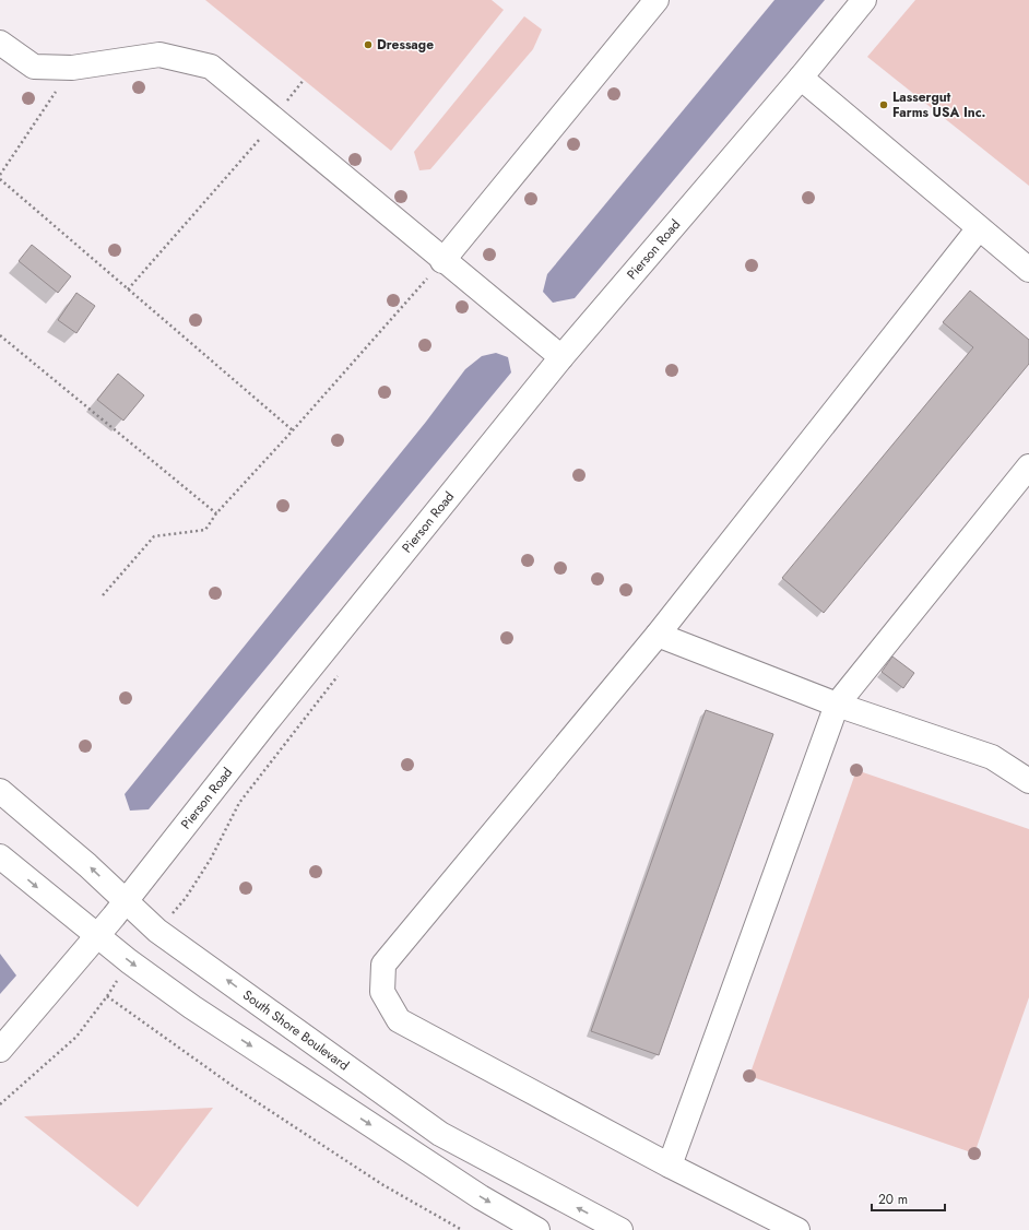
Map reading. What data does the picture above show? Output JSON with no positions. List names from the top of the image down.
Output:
{
  "streets": {
    "street": ["Pierson Road", "South Shore Boulevard"]
  },
  "crossings": [
    ["Pierson Road", "South Shore Boulevard"]
  ],
  "places": ["Dressage", "Lassergut Farms USA Inc."],
  "scale_bar": "20 m"
}
